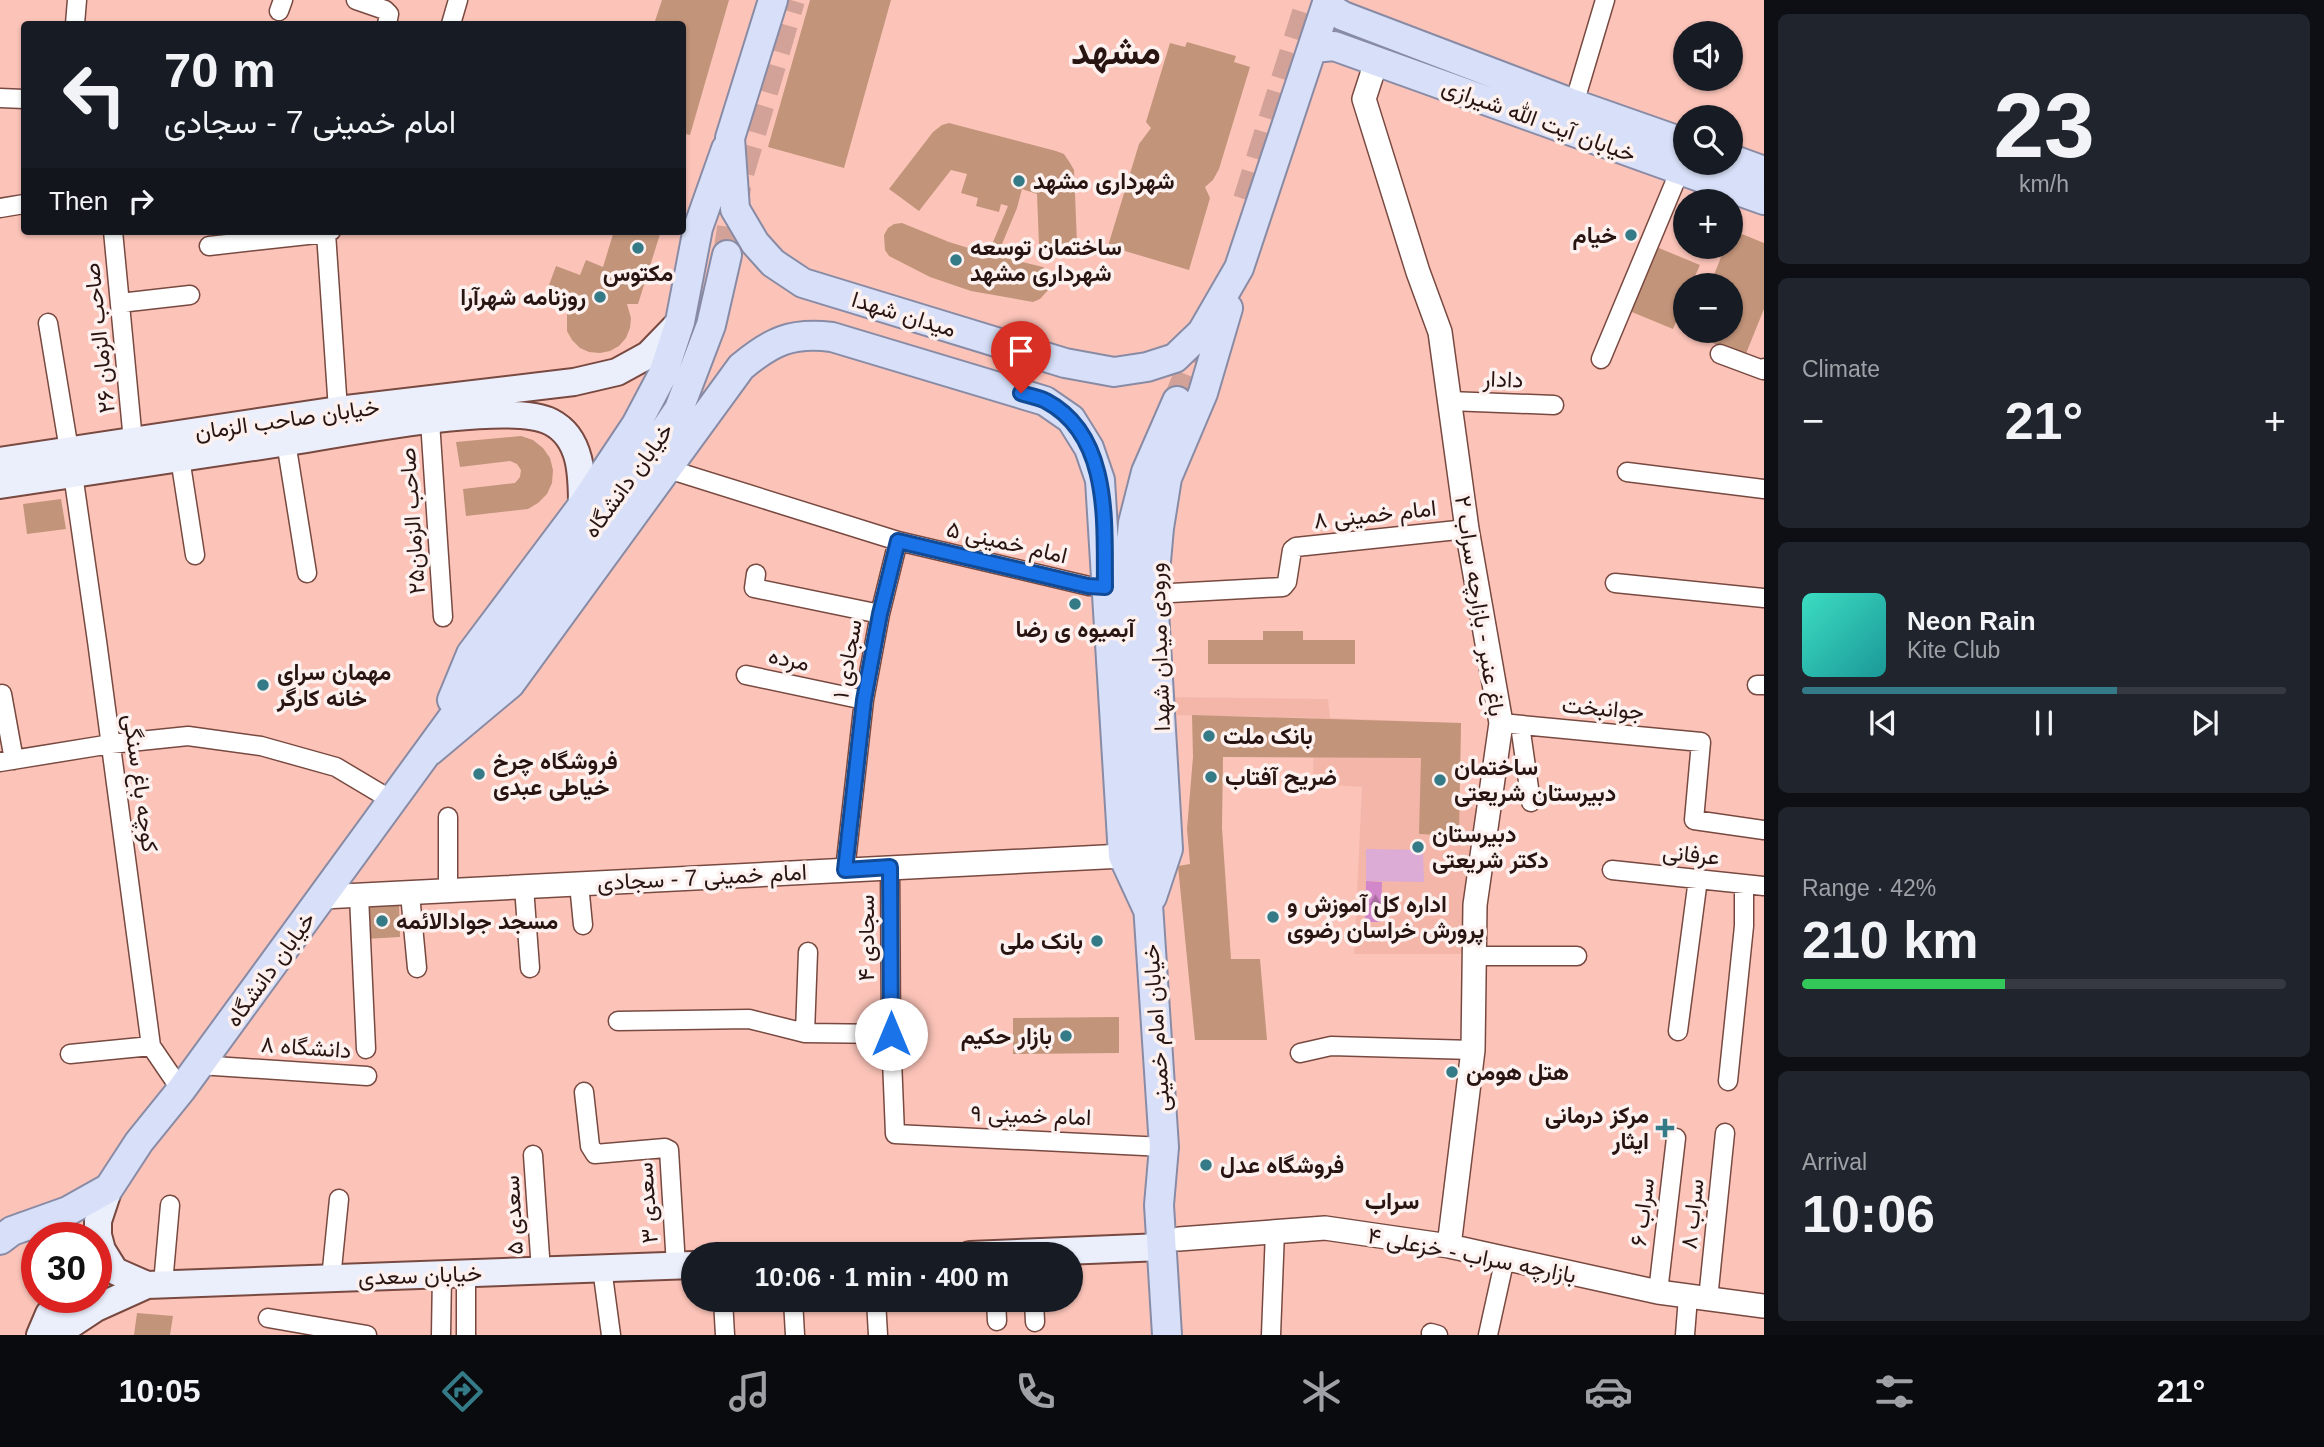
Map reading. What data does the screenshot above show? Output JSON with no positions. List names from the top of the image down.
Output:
{
  "streets": {
    "main road": [
      "خیابان آیت الله شیرازی",
      "میدان شهدا",
      "خیابان صاحب الزمان",
      "خیابان دانشگاه",
      "ورودی میدان شهدا",
      "خیابان امام خمینی",
      "خیابان سعدی"
    ],
    "street": [
      "صاحب الزمان ۲۶",
      "دادار",
      "امام خمینی ۸",
      "صاحب الزمان۲۵",
      "امام خمینی ۵",
      "باغ عنبر - بازارچه سراب ۲",
      "مرده",
      "سجادی ۱",
      "جوانبخت",
      "کوچه باغ سنگی",
      "عرفانی",
      "امام خمینی 7 - سجادی",
      "سجادی ۴",
      "دانشگاه ۸",
      "امام خمینی ۹",
      "سعدی ۳",
      "سراب ۶",
      "سراب ۸",
      "سعدی ۵",
      "بازارچه سراب - خزعلی ۴"
    ]
  },
  "crossings": [
    ["خیابان آیت الله شیرازی", "میدان شهدا"],
    ["خیابان آیت الله شیرازی", "باغ عنبر - بازارچه سراب ۲"],
    ["میدان شهدا", "ورودی میدان شهدا"],
    ["صاحب الزمان ۲۶", "خیابان صاحب الزمان"],
    ["دادار", "باغ عنبر - بازارچه سراب ۲"],
    ["خیابان صاحب الزمان", "کوچه باغ سنگی"],
    ["خیابان دانشگاه", "کوچه باغ سنگی"],
    ["خیابان دانشگاه", "امام خمینی 7 - سجادی"],
    ["خیابان دانشگاه", "دانشگاه ۸"],
    ["امام خمینی ۸", "باغ عنبر - بازارچه سراب ۲"],
    ["امام خمینی ۸", "ورودی میدان شهدا"],
    ["امام خمینی ۵", "سجادی ۱"],
    ["باغ عنبر - بازارچه سراب ۲", "جوانبخت"],
    ["باغ عنبر - بازارچه سراب ۲", "بازارچه سراب - خزعلی ۴"],
    ["ورودی میدان شهدا", "خیابان امام خمینی"],
    ["مرده", "سجادی ۱"],
    ["سجادی ۱", "امام خمینی 7 - سجادی"],
    ["امام خمینی 7 - سجادی", "سجادی ۴"],
    ["امام خمینی 7 - سجادی", "خیابان امام خمینی"],
    ["سجادی ۴", "امام خمینی ۹"],
    ["خیابان امام خمینی", "امام خمینی ۹"],
    ["خیابان امام خمینی", "بازارچه سراب - خزعلی ۴"],
    ["سراب ۶", "بازارچه سراب - خزعلی ۴"],
    ["سراب ۸", "بازارچه سراب - خزعلی ۴"],
    ["سعدی ۵", "خیابان سعدی"]
  ],
  "districts": ["مشهد", "سراب"],
  "places": {
    "other": [
      "شهرداری مشهد",
      "خیام",
      "مکتوس",
      "ساختمان توسعه شهرداری مشهد",
      "روزنامه شهرآرا",
      "آبمیوه ی رضا",
      "مهمان سرای خانه کارگر",
      "بانک ملت",
      "فروشگاه چرخ خیاطی عبدی",
      "ضریح آفتاب",
      "ساختمان دبیرستان شریعتی",
      "دبیرستان دکتر شریعتی",
      "اداره کل آموزش و پرورش خراسان رضوی",
      "مسجد جوادالائمه",
      "بانک ملی",
      "بازار حکیم",
      "هتل هومن",
      "فروشگاه عدل"
    ],
    "health": ["مرکز درمانی ایثار"]
  },
  "page": {
    "tile": [
      ["23", "km/h"],
      "Climate",
      ["Range · 42%", "210 km"],
      ["Arrival", "10:06"]
    ],
    "map_buttons": ["+", "−"],
    "turn": ["70 m", "امام خمینی 7 - سجادی"],
    "then": "Then",
    "heat": ["−", "21°", "+"],
    "song": ["Neon Rain", "Kite Club"],
    "limit": "30",
    "trip": "10:06 · 1 min · 400 m",
    "tabs": ["10:05", "21°"]
  }
}
